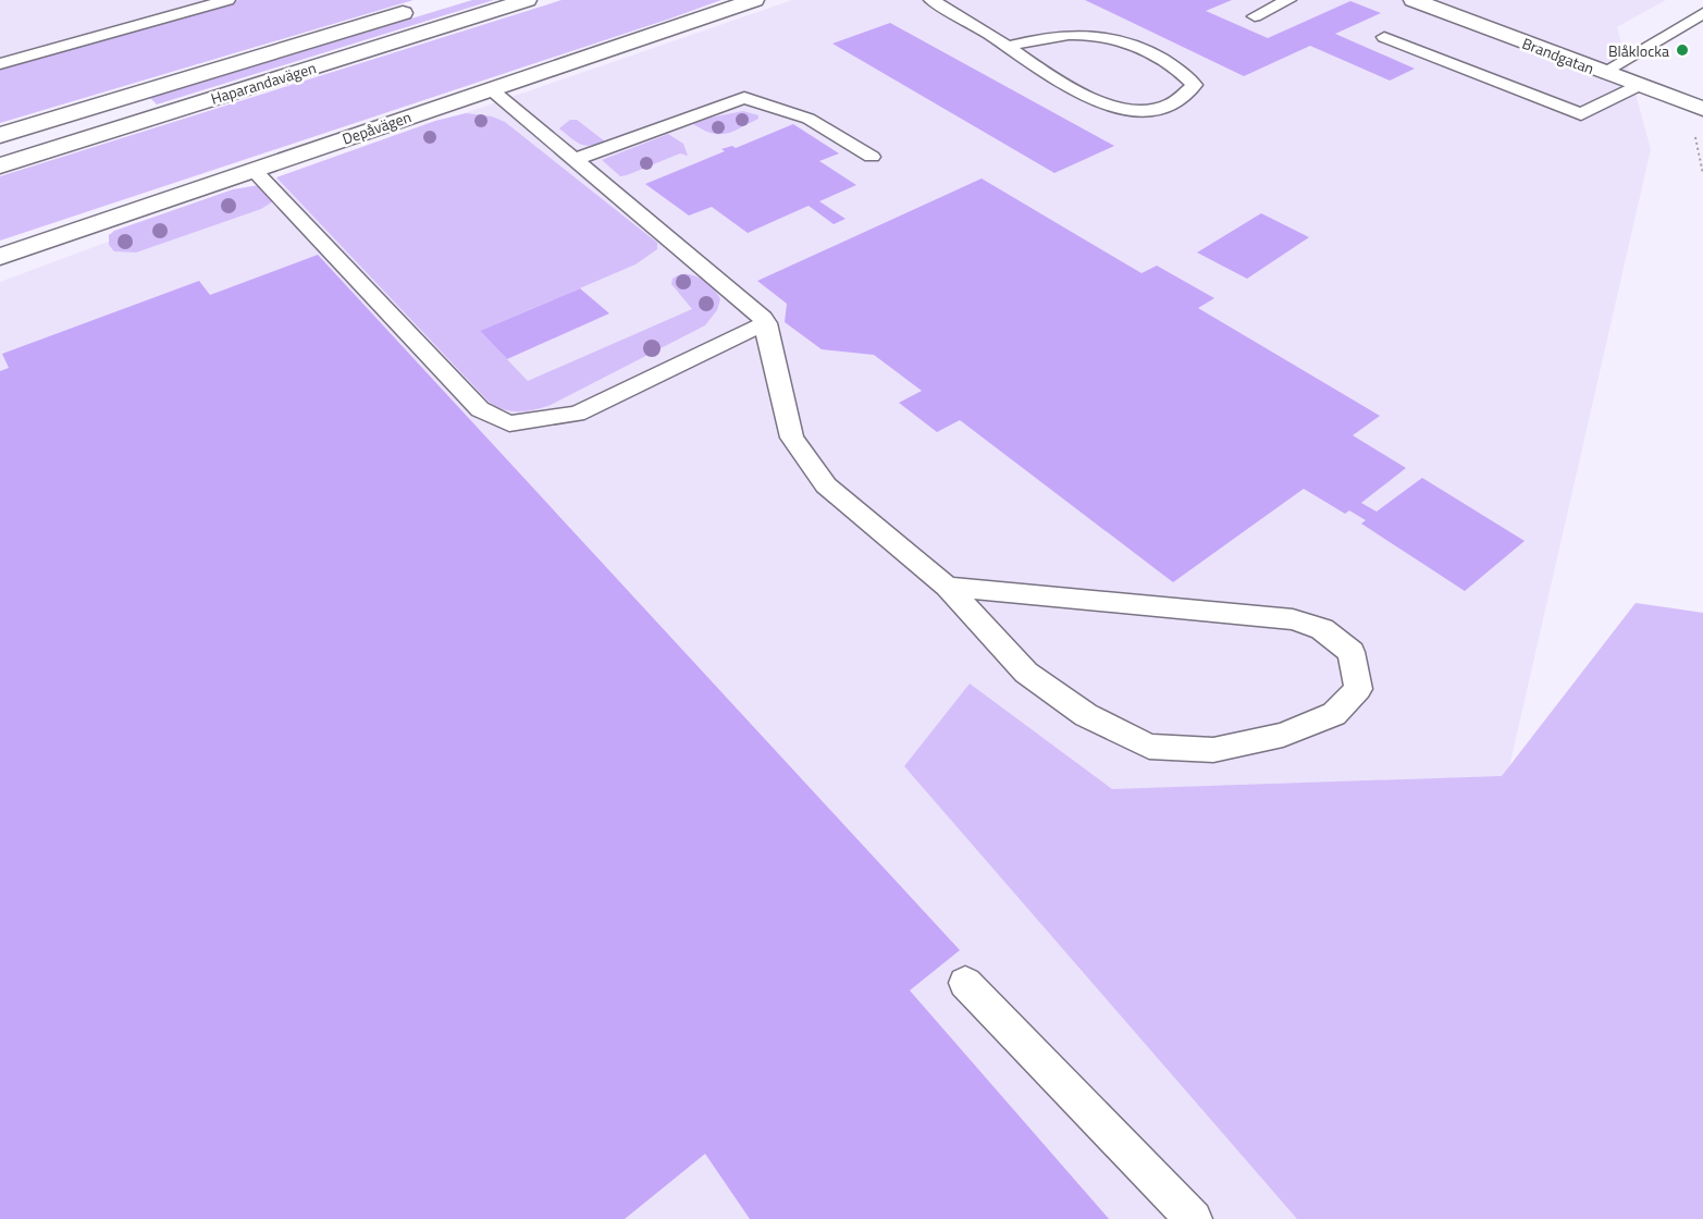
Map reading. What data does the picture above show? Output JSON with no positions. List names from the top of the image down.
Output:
{
  "streets": {
    "street": ["Brandgatan", "Haparandavägen", "Depåvägen"]
  },
  "places": ["Blåklocka"]
}
